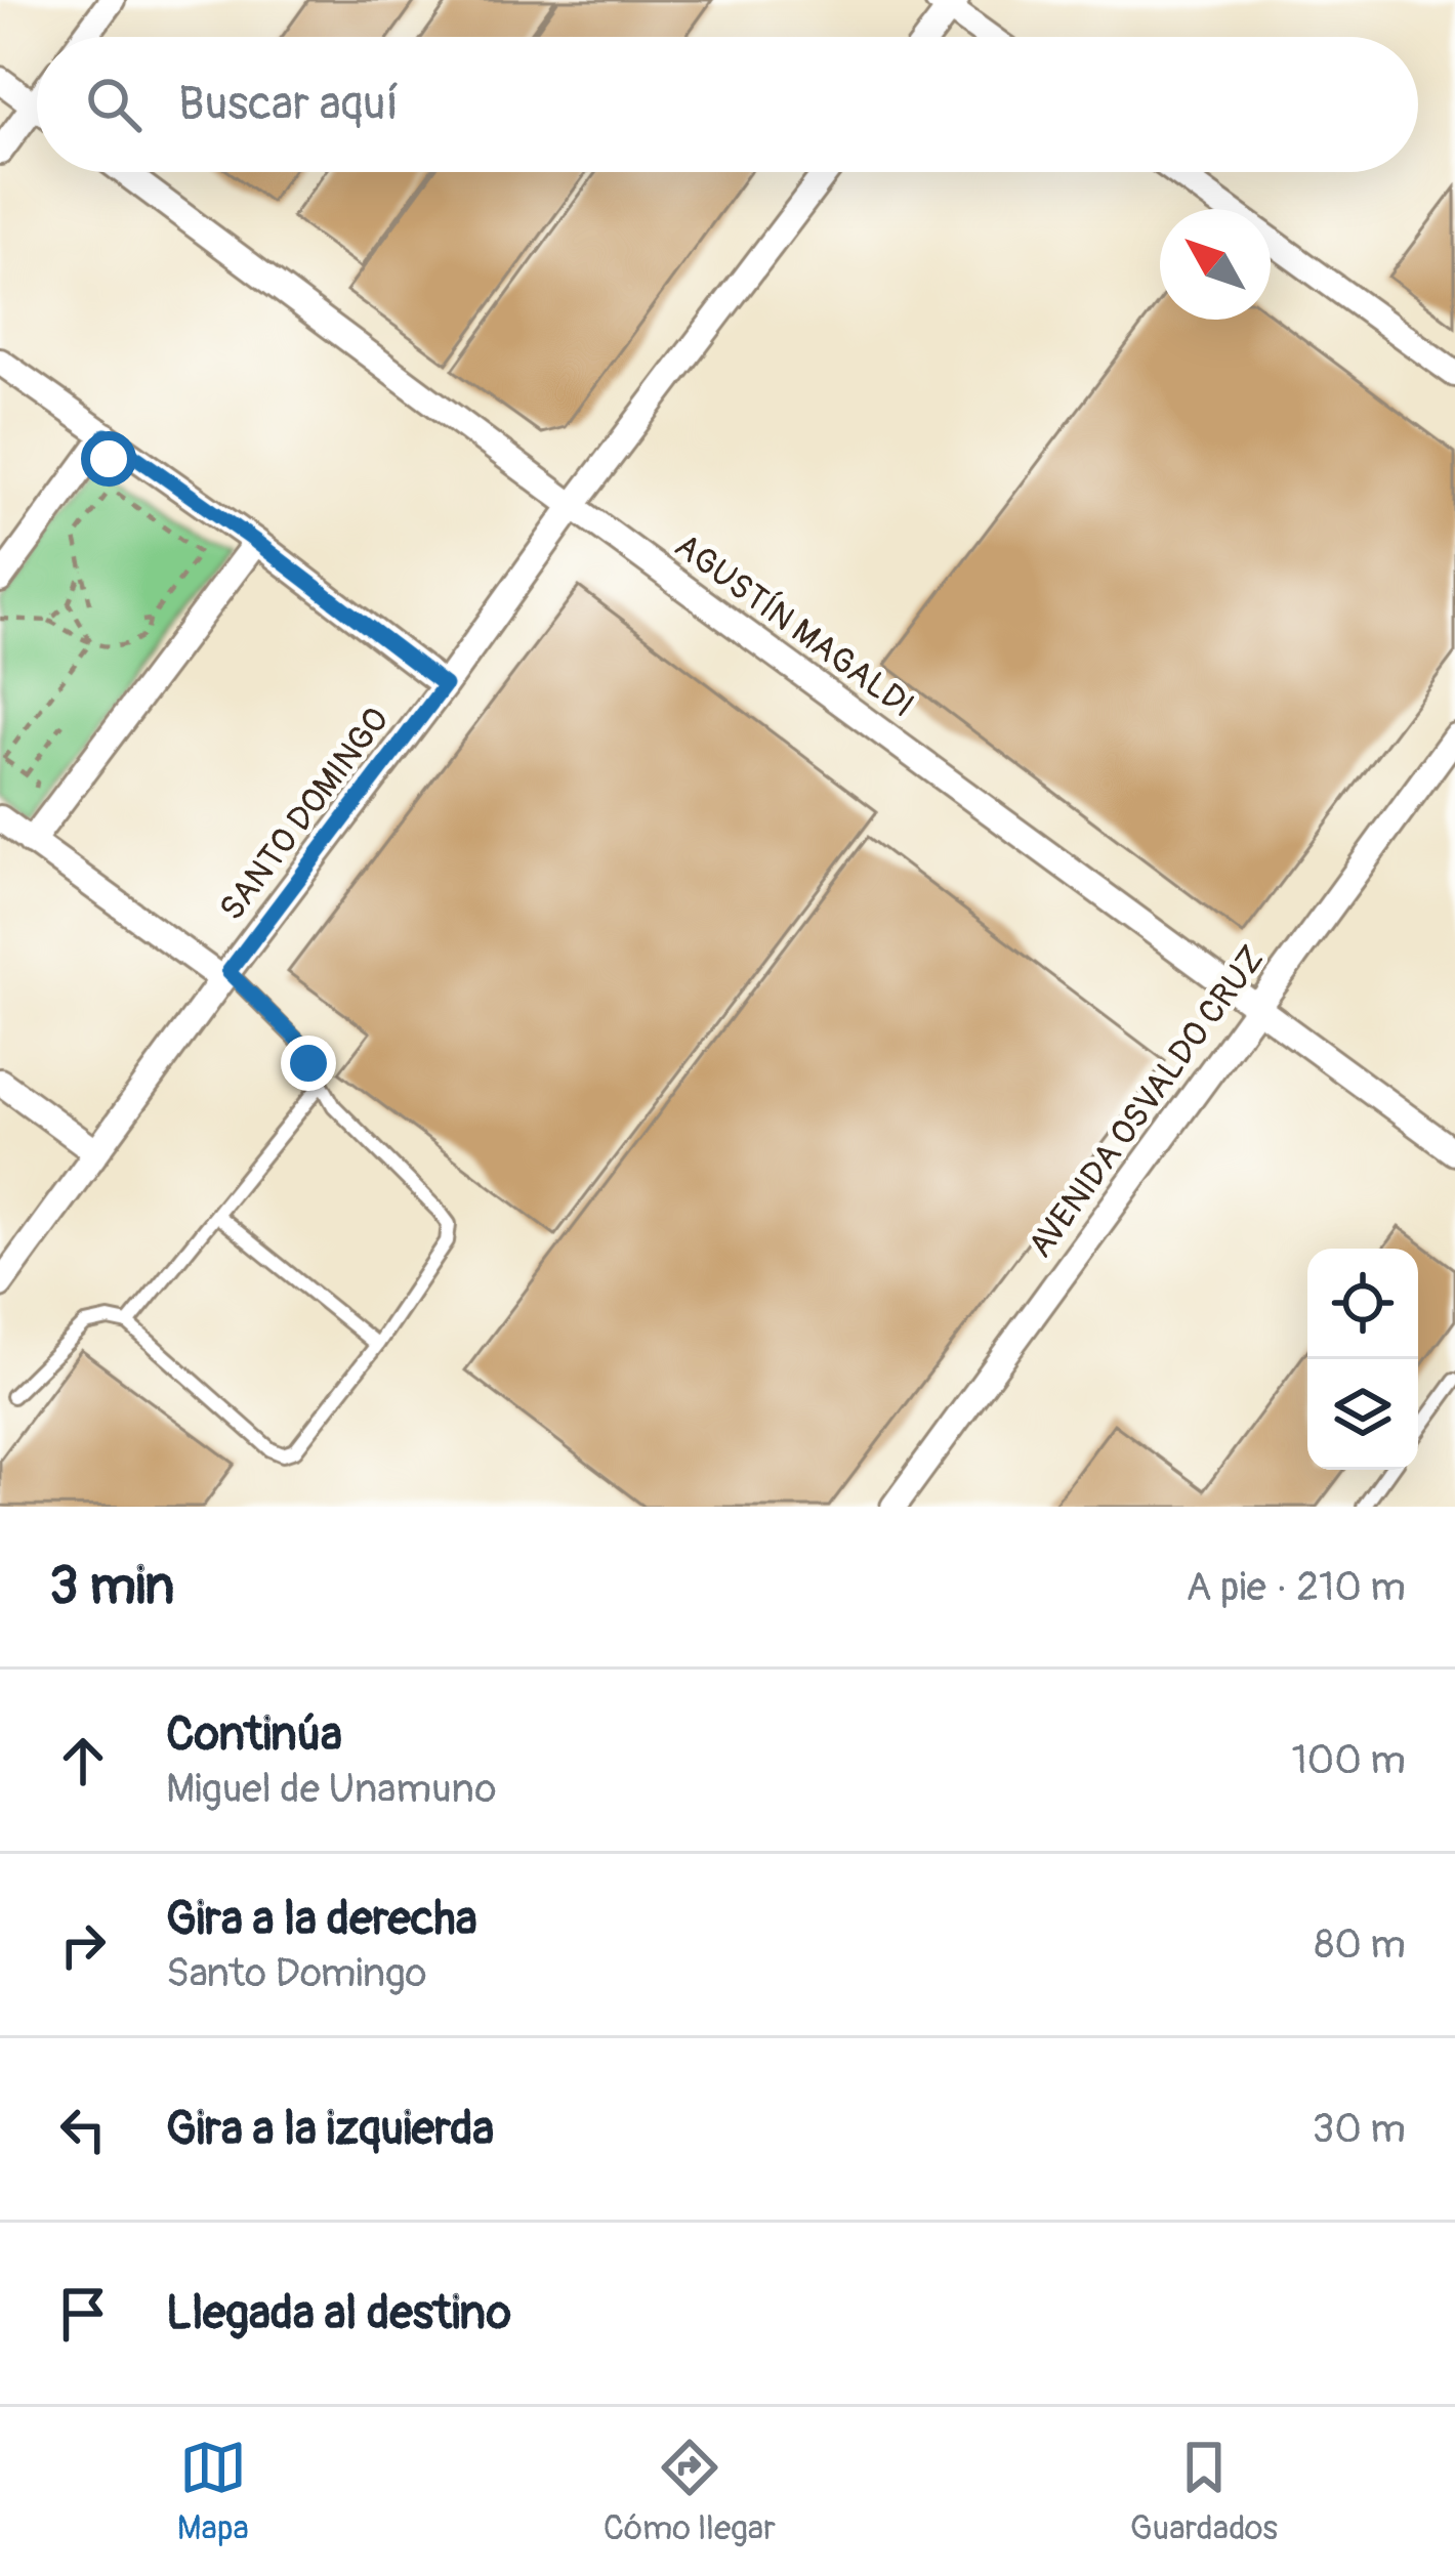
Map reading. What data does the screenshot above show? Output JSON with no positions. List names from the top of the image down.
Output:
{
  "streets": {
    "street": ["AGUSTÍN MAGALDI", "SANTO DOMINGO", "AVENIDA OSVALDO CRUZ"]
  },
  "crossings": [
    ["AGUSTÍN MAGALDI", "SANTO DOMINGO"],
    ["AGUSTÍN MAGALDI", "AVENIDA OSVALDO CRUZ"]
  ],
  "north": "top left",
  "page": {
    "search": "Buscar aquí",
    "heading": ["3 min", "A pie · 210 m"],
    "list": [
      ["Continúa", "Miguel de Unamuno", "100 m"],
      ["Gira a la derecha", "Santo Domingo", "80 m"],
      ["Gira a la izquierda", "30 m"],
      "Llegada al destino"
    ],
    "nav": ["Mapa", "Cómo llegar", "Guardados"]
  }
}
